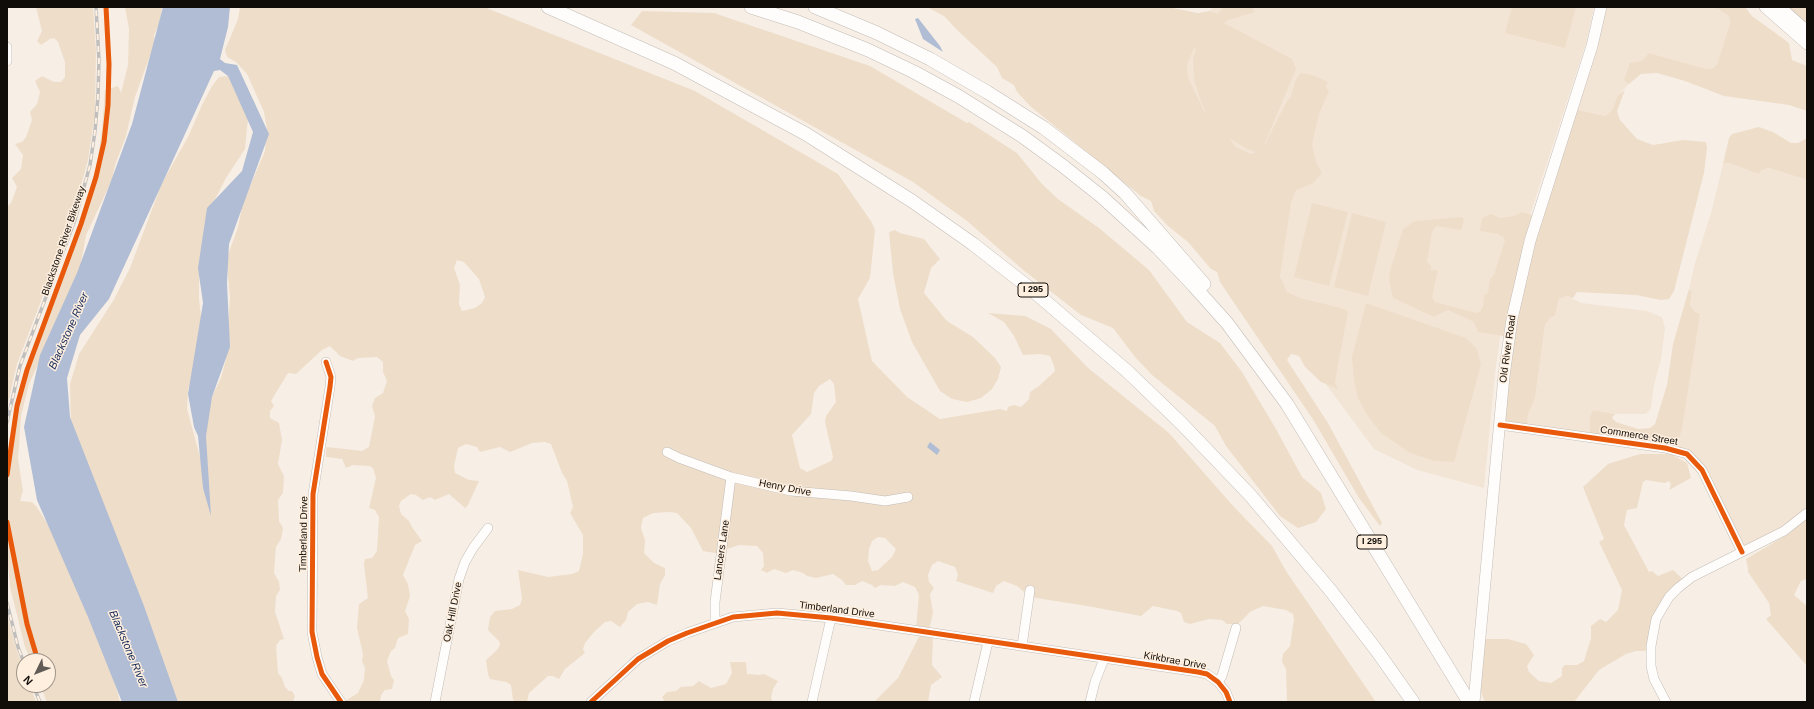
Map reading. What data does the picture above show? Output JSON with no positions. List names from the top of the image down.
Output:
{
  "streets": {
    "highway": ["I 295"],
    "main road": ["Old River Road"],
    "street": [
      "Commerce Street",
      "Henry Drive",
      "Timberland Drive",
      "Lancers Lane",
      "Oak Hill Drive",
      "Kirkbrae Drive"
    ],
    "cycle path": ["Blackstone River Bikeway"]
  },
  "crossings": [
    ["Old River Road", "Commerce Street"],
    ["Henry Drive", "Lancers Lane"],
    ["Timberland Drive", "Lancers Lane"],
    ["Timberland Drive", "Kirkbrae Drive"]
  ],
  "water": ["Blackstone River"],
  "north": "bottom left"
}
